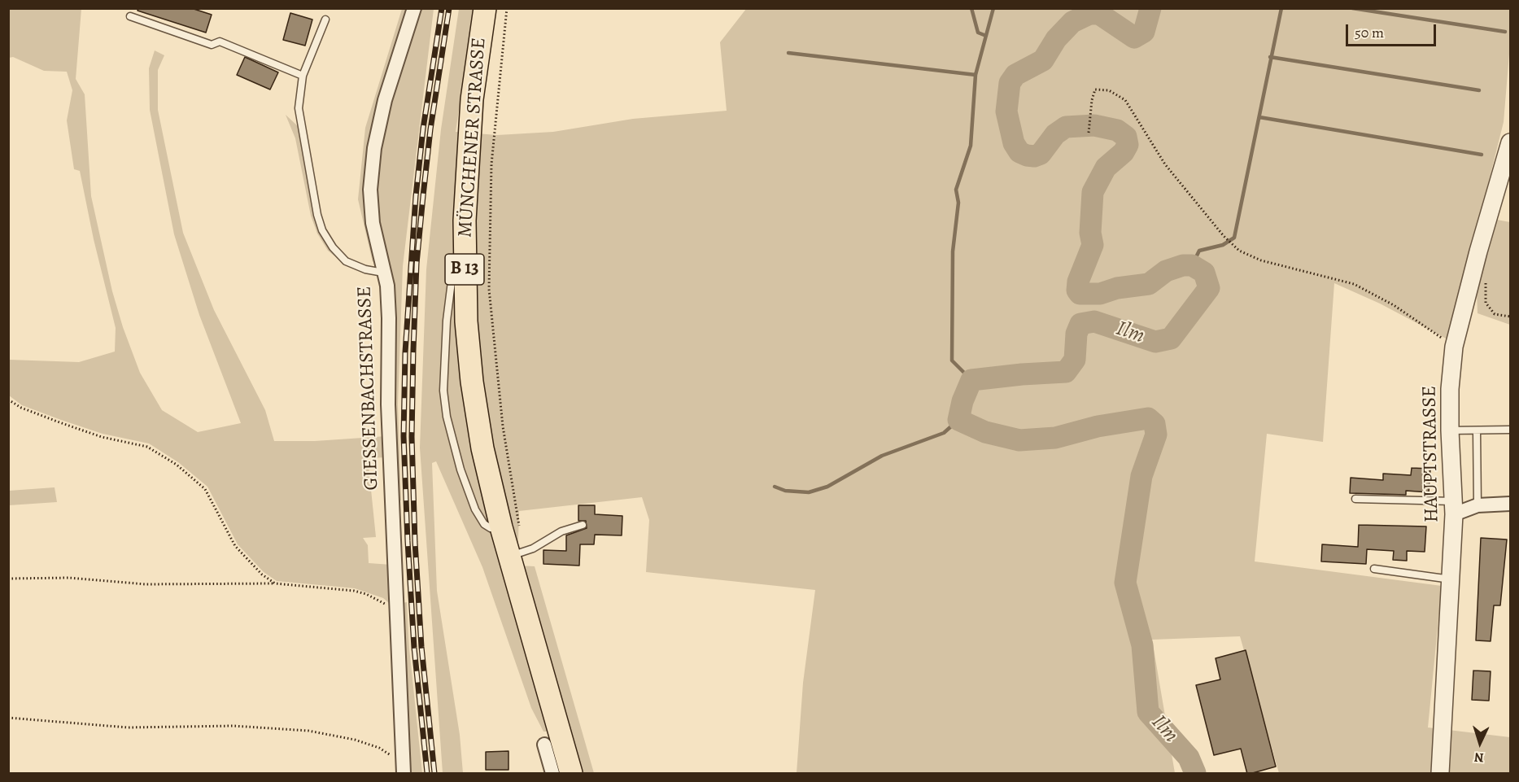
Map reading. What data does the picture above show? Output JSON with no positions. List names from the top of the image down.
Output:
{
  "streets": {
    "main road": ["MÜNCHENER STRASSE", "B 13"],
    "street": ["GIESSENBACHSTRASSE", "HAUPTSTRASSE"]
  },
  "crossings": [
    ["MÜNCHENER STRASSE", "B 13"]
  ],
  "water": ["Ilm"],
  "scale_bar": "50 m",
  "north": "bottom"
}
